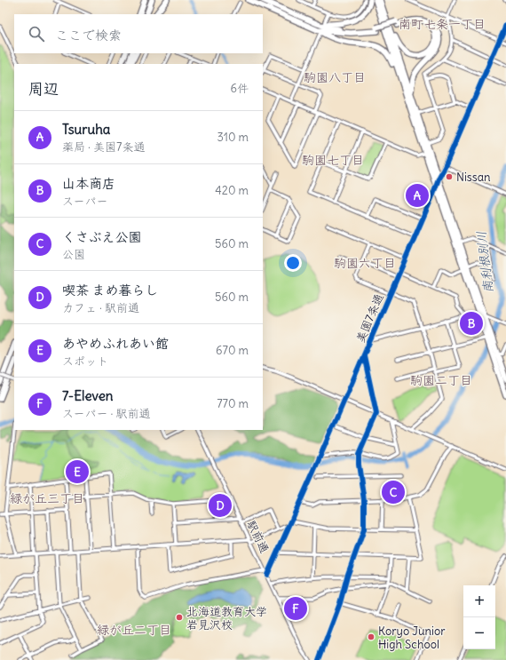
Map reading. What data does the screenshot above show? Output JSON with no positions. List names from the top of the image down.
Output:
{
  "streets": {
    "street": ["美園7条通", "駅前通"]
  },
  "crossings": [
    ["美園7条通", "駅前通"]
  ],
  "districts": [
    "南町七条一丁目",
    "駒園八丁目",
    "駒園七丁目",
    "駒園六丁目",
    "駒園二丁目",
    "緑が丘三丁目",
    "緑が丘二丁目"
  ],
  "water": ["南利根別川"],
  "places": ["Nissan", "北海道教育大学 岩見沢校", "Koryo Junior High School"],
  "page": {
    "search": "ここで検索",
    "heading": ["周辺", "6件"],
    "list": [
      {
        "mark": "A",
        "name": "Tsuruha",
        "note": "薬局 · 美園7条通",
        "value": "310 m"
      },
      {
        "mark": "B",
        "name": "山本商店",
        "note": "スーパー",
        "value": "420 m"
      },
      {
        "mark": "C",
        "name": "くさぶえ公園",
        "note": "公園",
        "value": "560 m"
      },
      {
        "mark": "D",
        "name": "喫茶 まめ暮らし",
        "note": "カフェ · 駅前通",
        "value": "560 m"
      },
      {
        "mark": "E",
        "name": "あやめふれあい館",
        "note": "スポット",
        "value": "670 m"
      },
      {
        "mark": "F",
        "name": "7-Eleven",
        "note": "スーパー · 駅前通",
        "value": "770 m"
      }
    ],
    "pins": [
      "A",
      "B",
      "E",
      "C",
      "D",
      "F"
    ],
    "map_buttons": ["+", "−"]
  }
}
